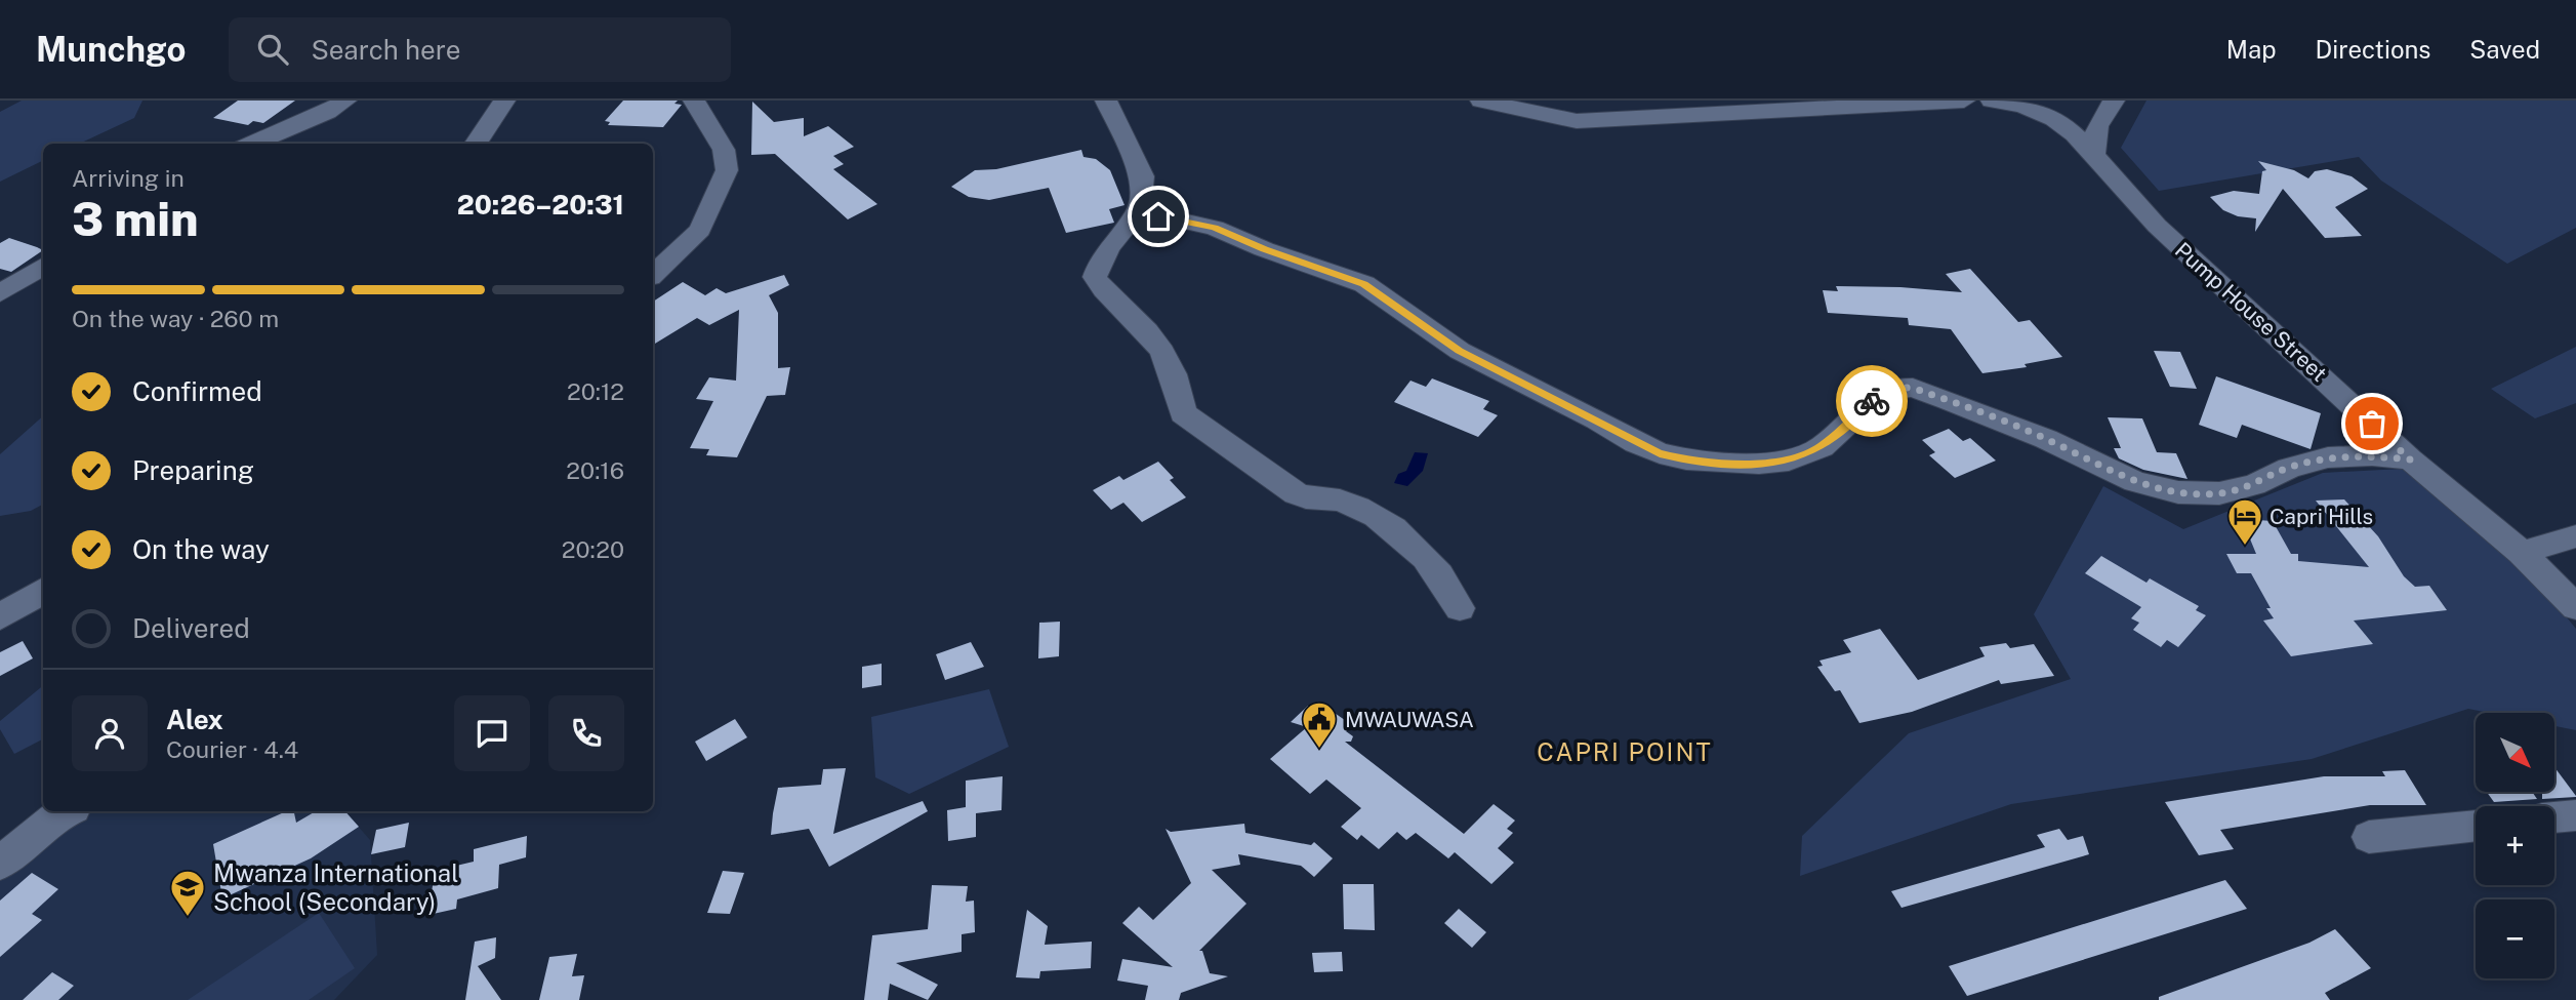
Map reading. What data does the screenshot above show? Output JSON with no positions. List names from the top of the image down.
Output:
{
  "streets": {
    "street": ["Pump House Street"]
  },
  "districts": ["CAPRI POINT"],
  "places": {
    "hotel": ["Capri Hills"],
    "public building": ["MWAUWASA"],
    "school or university": ["Mwanza International School (Secondary)"]
  },
  "north": "bottom right",
  "page": {
    "header": "Munchgo",
    "search": "Search here",
    "nav": ["Map", "Directions", "Saved"],
    "heading": ["3 min", "Arriving in", "20:26–20:31"],
    "panel": ["Alex", "Courier · 4.4"],
    "bar": "On the way · 260 m",
    "list": [
      ["Confirmed", "20:12"],
      ["Preparing", "20:16"],
      ["On the way", "20:20"],
      "Delivered"
    ],
    "map_buttons": ["+", "−"]
  }
}
